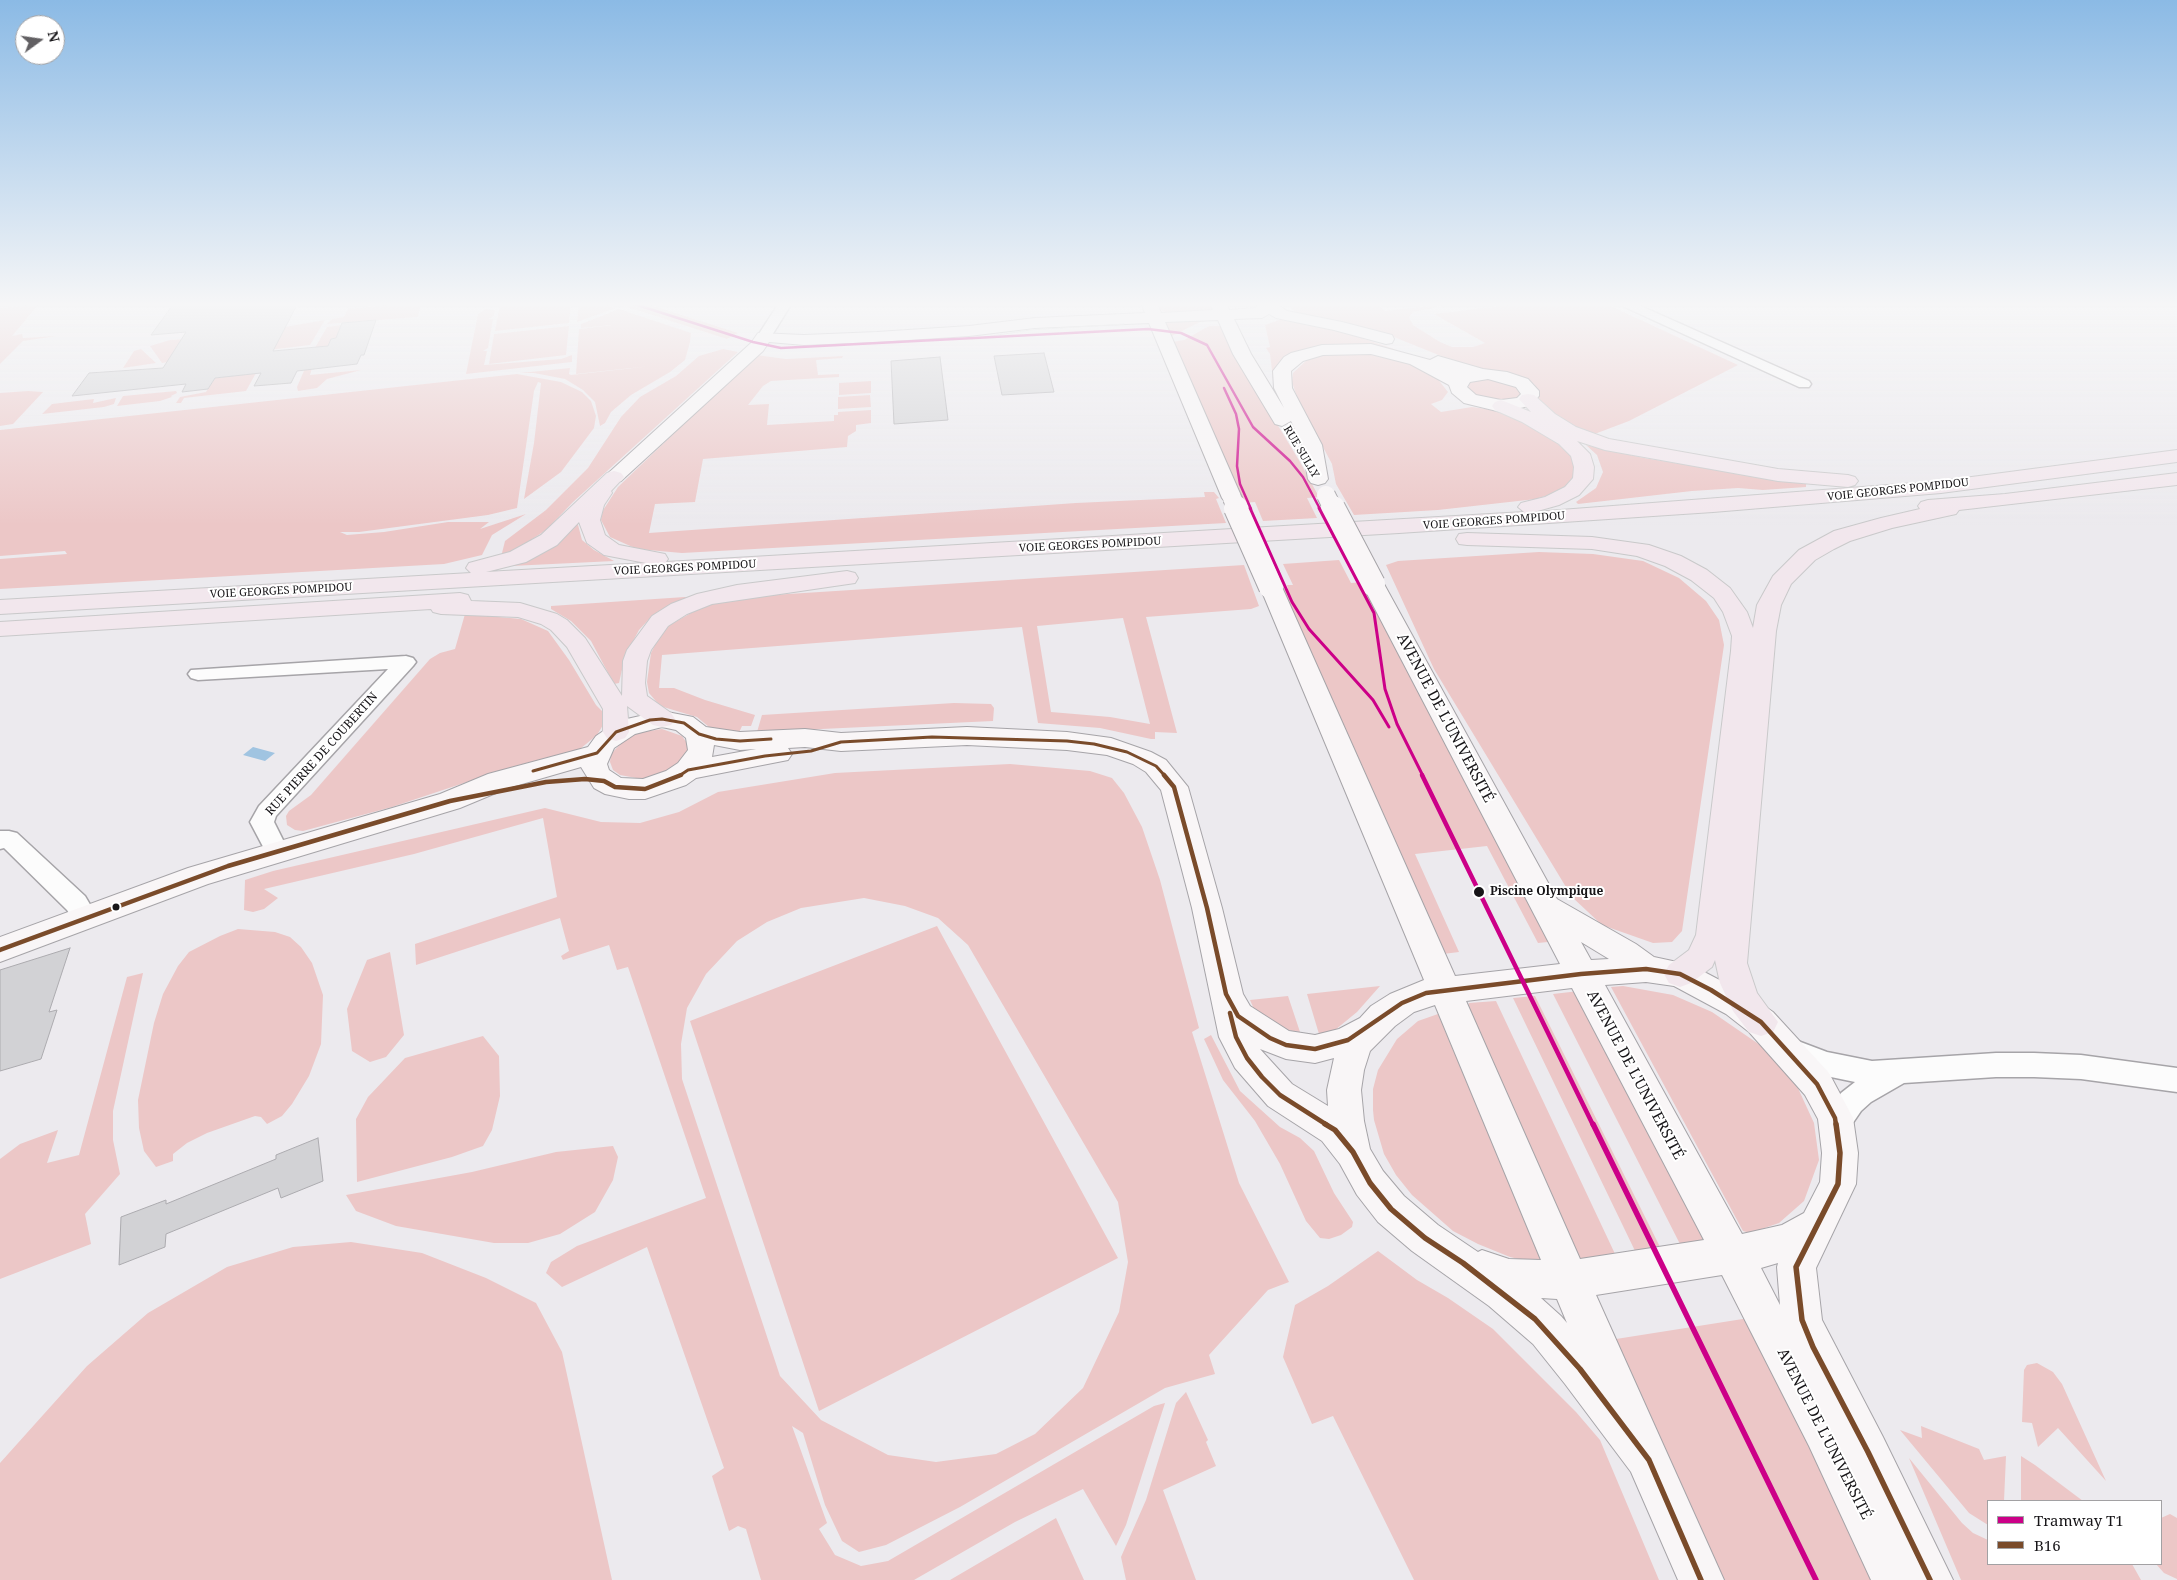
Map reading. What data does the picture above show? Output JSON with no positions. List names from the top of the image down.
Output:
{
  "streets": {
    "highway": ["VOIE GEORGES POMPIDOU"],
    "main road": ["RUE SULLY", "AVENUE DE L'UNIVERSITÉ"],
    "street": ["RUE PIERRE DE COUBERTIN"]
  },
  "crossings": [
    ["RUE SULLY", "AVENUE DE L'UNIVERSITÉ"]
  ],
  "places": ["Piscine Olympique"],
  "lines": ["tram line T1", "transit line B16"],
  "legend": ["Tramway T1", "B16"],
  "north": "right"
}
